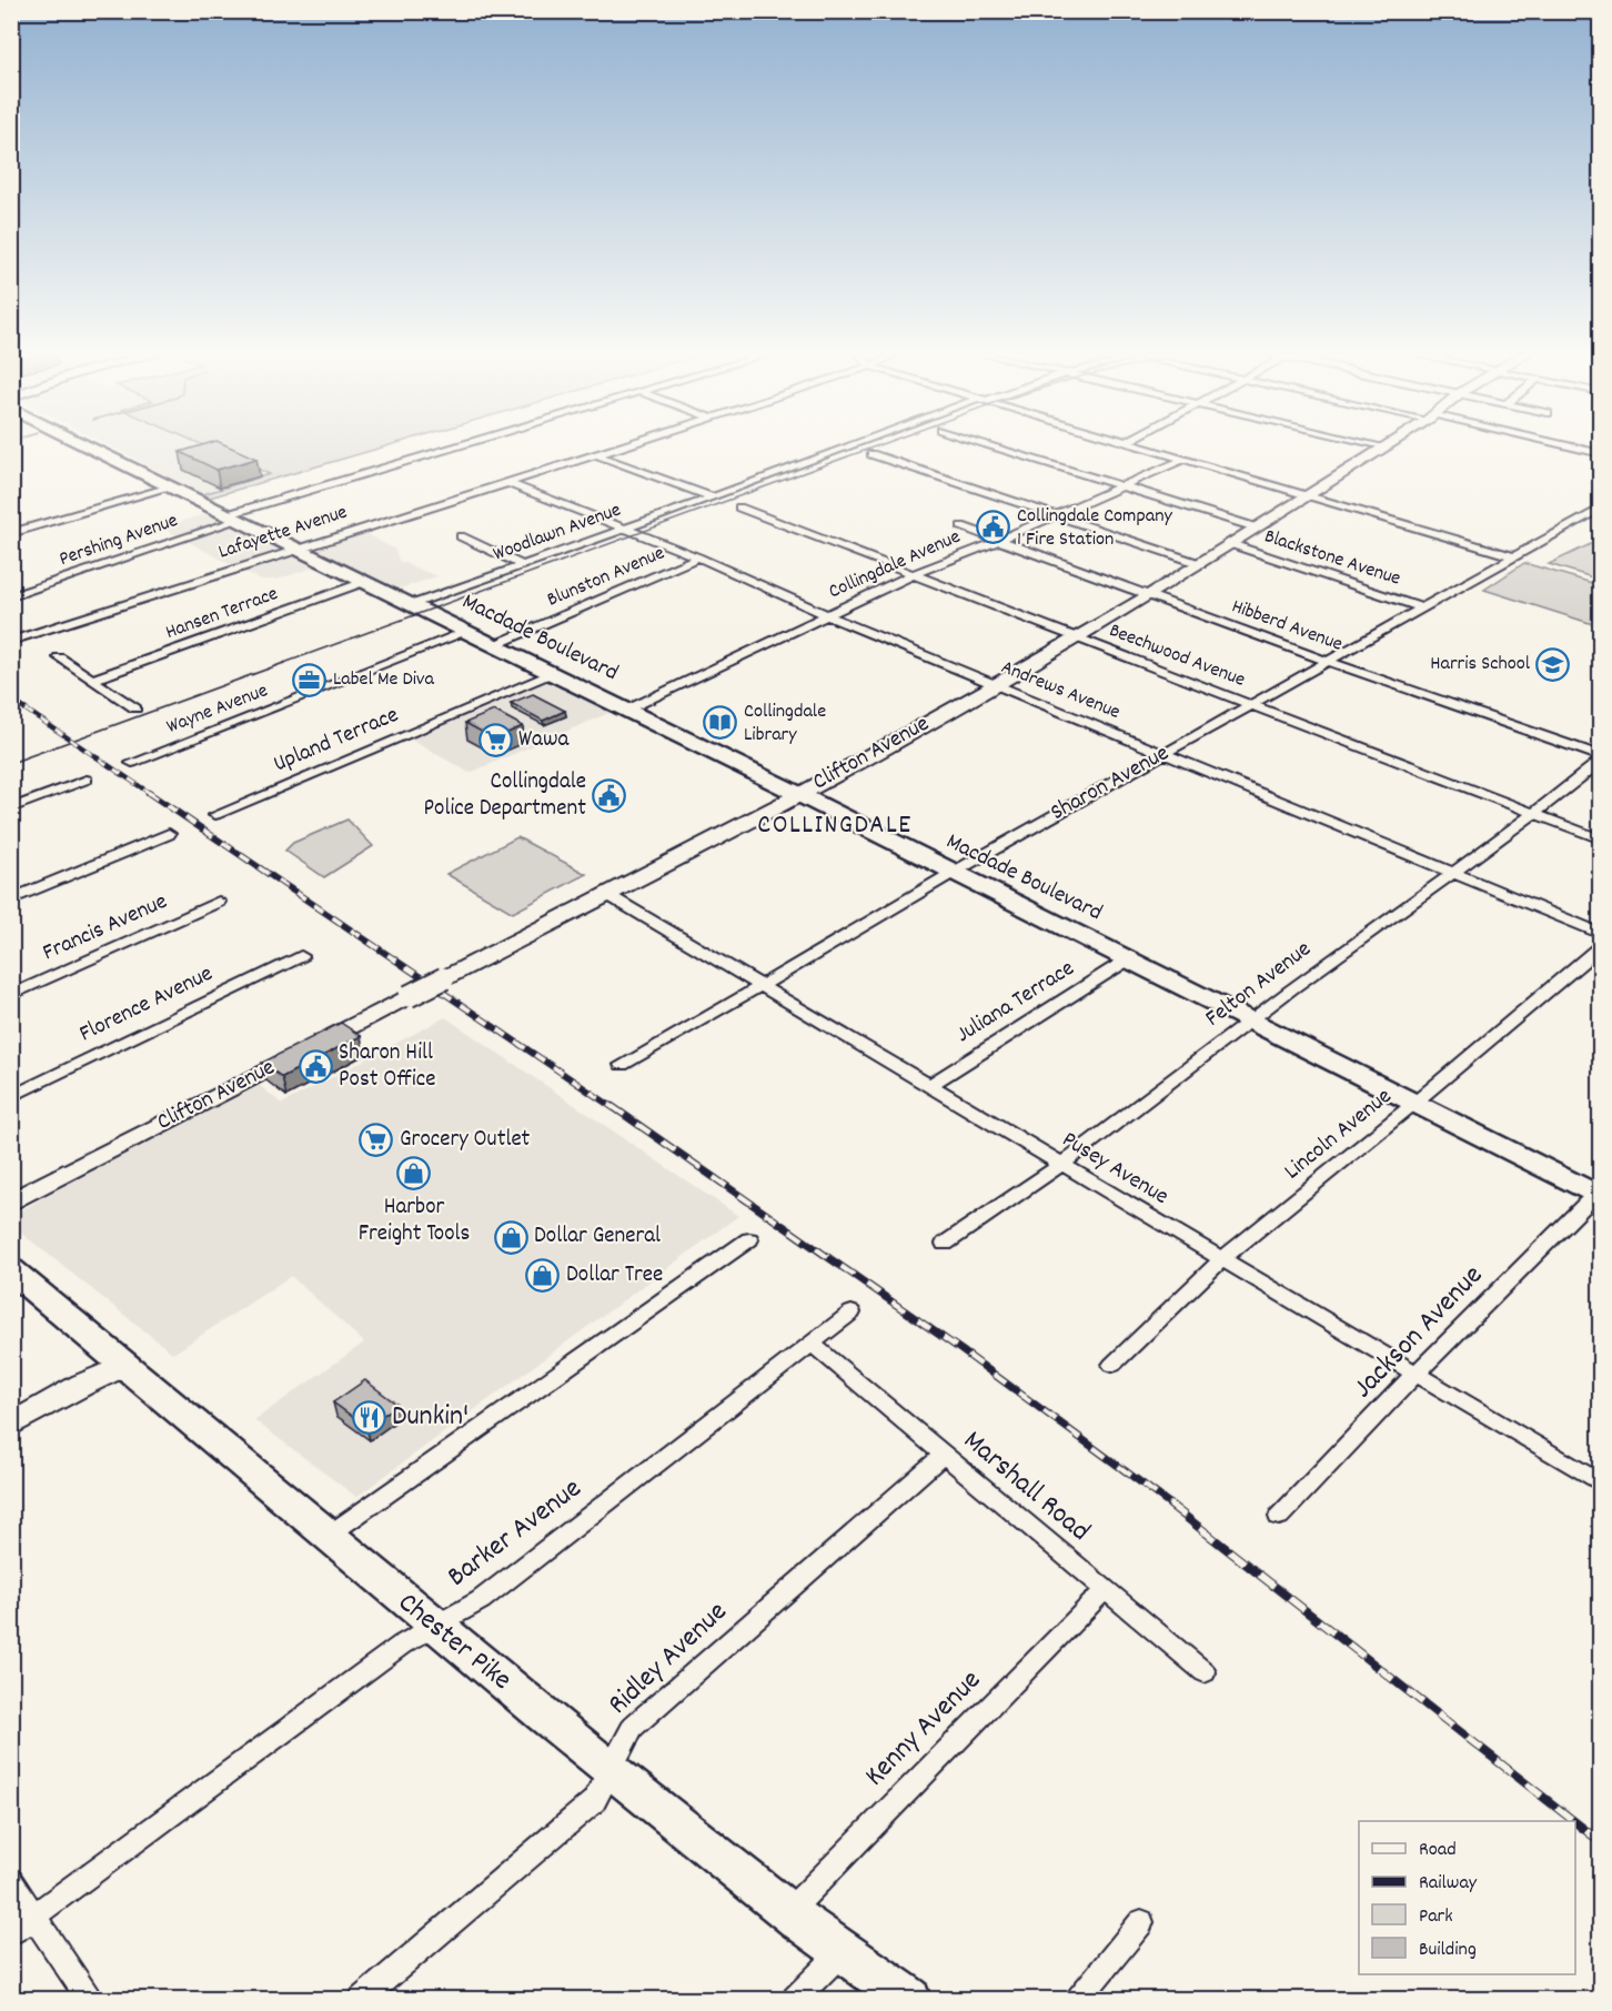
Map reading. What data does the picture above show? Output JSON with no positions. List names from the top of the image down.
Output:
{
  "streets": {
    "main road": ["Macdade Boulevard", "Chester Pike"],
    "street": [
      "Lafayette Avenue",
      "Woodlawn Avenue",
      "Pershing Avenue",
      "Blackstone Avenue",
      "Collingdale Avenue",
      "Blunston Avenue",
      "Hansen Terrace",
      "Hibberd Avenue",
      "Beechwood Avenue",
      "Andrews Avenue",
      "Wayne Avenue",
      "Upland Terrace",
      "Clifton Avenue",
      "Sharon Avenue",
      "Francis Avenue",
      "Felton Avenue",
      "Juliana Terrace",
      "Florence Avenue",
      "Lincoln Avenue",
      "Pusey Avenue",
      "Jackson Avenue",
      "Marshall Road",
      "Barker Avenue",
      "Ridley Avenue",
      "Kenny Avenue"
    ]
  },
  "crossings": [
    ["Lafayette Avenue", "Macdade Boulevard"],
    ["Lafayette Avenue", "Andrews Avenue"],
    ["Woodlawn Avenue", "Macdade Boulevard"],
    ["Woodlawn Avenue", "Andrews Avenue"],
    ["Pershing Avenue", "Macdade Boulevard"],
    ["Blackstone Avenue", "Clifton Avenue"],
    ["Blackstone Avenue", "Sharon Avenue"],
    ["Collingdale Avenue", "Hibberd Avenue"],
    ["Collingdale Avenue", "Macdade Boulevard"],
    ["Collingdale Avenue", "Beechwood Avenue"],
    ["Collingdale Avenue", "Andrews Avenue"],
    ["Blunston Avenue", "Macdade Boulevard"],
    ["Blunston Avenue", "Andrews Avenue"],
    ["Hansen Terrace", "Macdade Boulevard"],
    ["Hibberd Avenue", "Clifton Avenue"],
    ["Hibberd Avenue", "Sharon Avenue"],
    ["Macdade Boulevard", "Wayne Avenue"],
    ["Macdade Boulevard", "Upland Terrace"],
    ["Macdade Boulevard", "Clifton Avenue"],
    ["Macdade Boulevard", "Sharon Avenue"],
    ["Macdade Boulevard", "Felton Avenue"],
    ["Macdade Boulevard", "Juliana Terrace"],
    ["Macdade Boulevard", "Lincoln Avenue"],
    ["Macdade Boulevard", "Jackson Avenue"],
    ["Beechwood Avenue", "Clifton Avenue"],
    ["Beechwood Avenue", "Sharon Avenue"],
    ["Beechwood Avenue", "Felton Avenue"],
    ["Andrews Avenue", "Clifton Avenue"],
    ["Andrews Avenue", "Sharon Avenue"],
    ["Andrews Avenue", "Felton Avenue"],
    ["Clifton Avenue", "Pusey Avenue"],
    ["Sharon Avenue", "Pusey Avenue"],
    ["Felton Avenue", "Pusey Avenue"],
    ["Juliana Terrace", "Pusey Avenue"],
    ["Lincoln Avenue", "Pusey Avenue"],
    ["Pusey Avenue", "Jackson Avenue"],
    ["Marshall Road", "Barker Avenue"],
    ["Marshall Road", "Ridley Avenue"],
    ["Marshall Road", "Kenny Avenue"],
    ["Barker Avenue", "Chester Pike"],
    ["Chester Pike", "Ridley Avenue"],
    ["Chester Pike", "Kenny Avenue"]
  ],
  "districts": ["COLLINGDALE"],
  "places": {
    "public building": ["Collingdale Company 1 Fire Station", "Collingdale Police Department", "Sharon Hill Post Office"],
    "school or university": ["Harris School"],
    "office": ["Label Me Diva"],
    "library": ["Collingdale Library"],
    "supermarket": ["Wawa", "Grocery Outlet"],
    "shop": ["Harbor Freight Tools", "Dollar General", "Dollar Tree"],
    "restaurant": ["Dunkin'"]
  },
  "legend": [
    "Road",
    "Railway",
    "Park",
    "Building"
  ]
}
